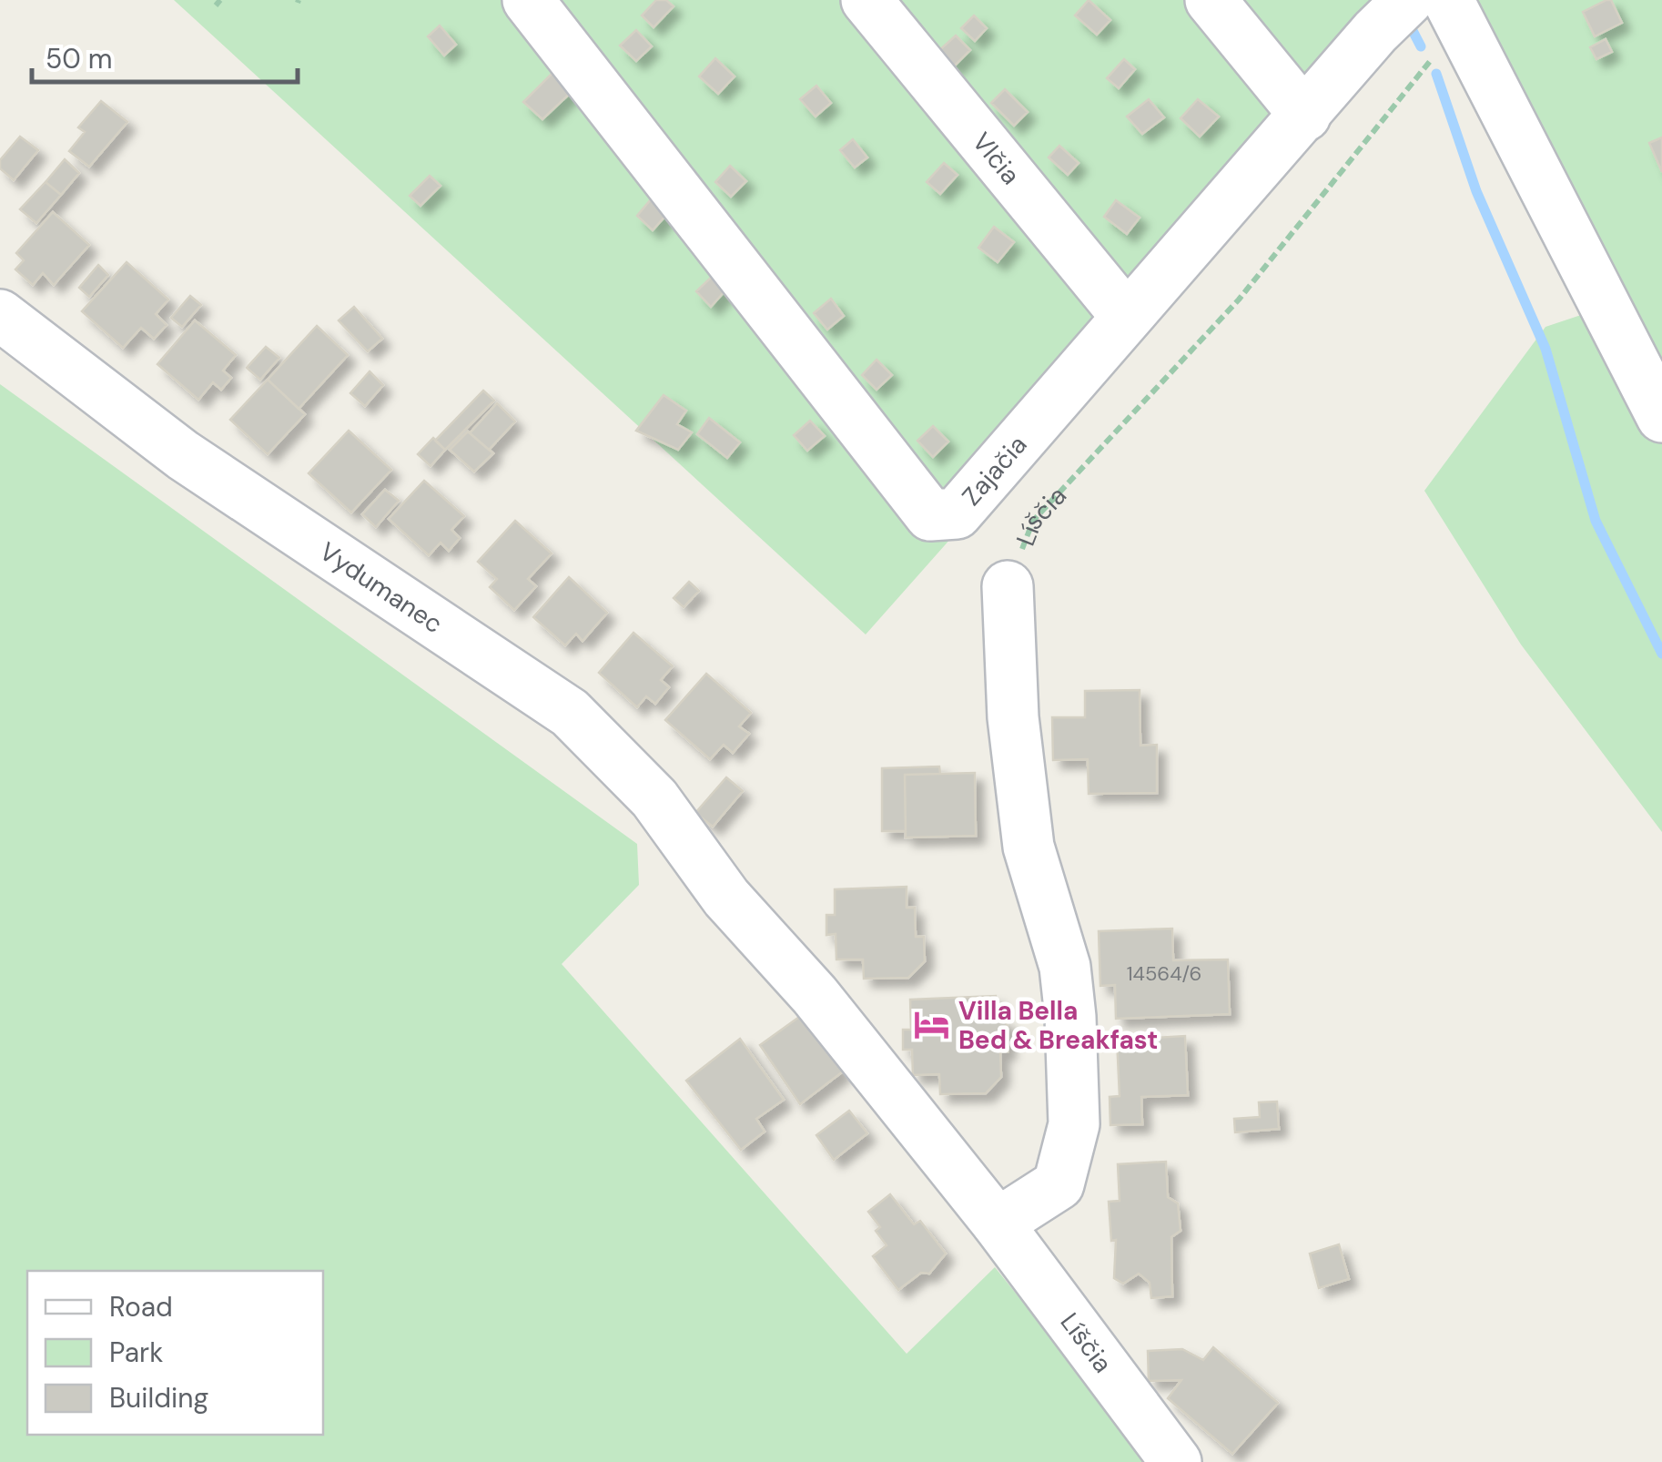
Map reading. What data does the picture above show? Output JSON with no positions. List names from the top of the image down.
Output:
{
  "streets": {
    "street": [
      "Vlčia",
      "Zajačia",
      "Líščia",
      "Vydumanec"
    ]
  },
  "crossings": [
    ["Vlčia", "Zajačia"],
    ["Líščia", "Vydumanec"]
  ],
  "places": {
    "hotel": ["Villa Bella Bed & Breakfast"]
  },
  "house_numbers": ["14564/6"],
  "legend": ["Road", "Park", "Building"],
  "scale_bar": "50 m"
}
